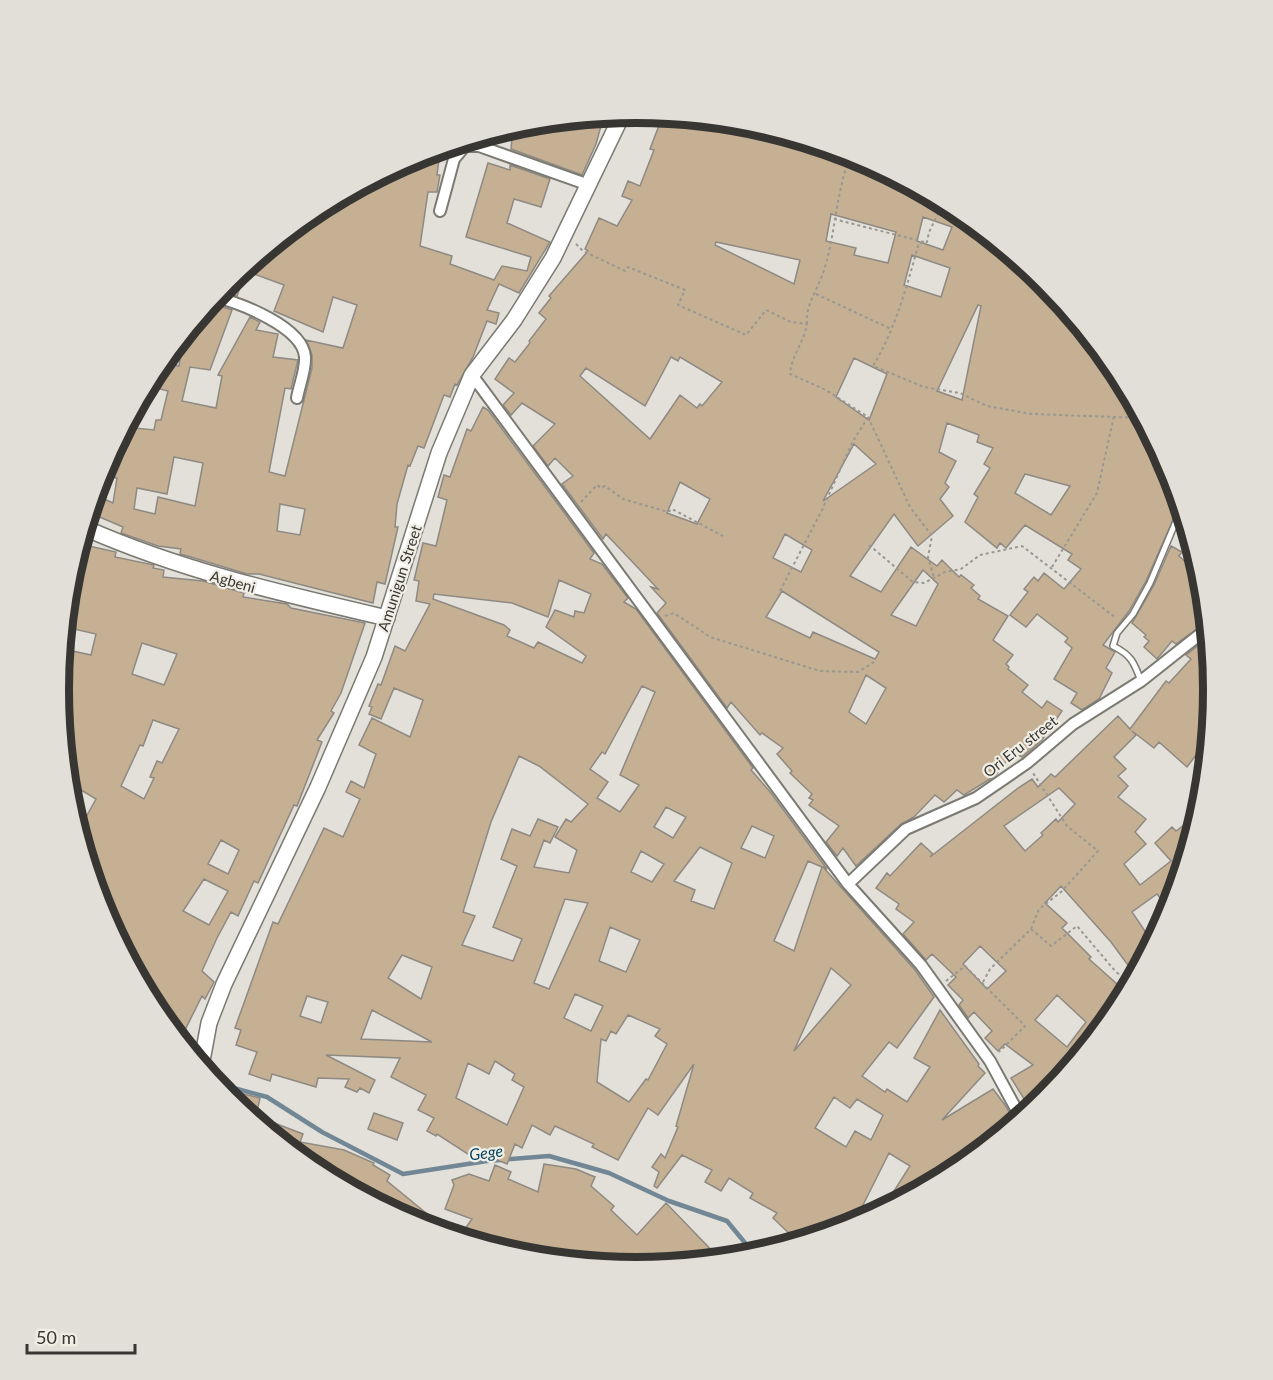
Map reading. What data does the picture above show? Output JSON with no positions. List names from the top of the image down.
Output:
{
  "streets": {
    "main road": ["Amunigun Street", "Agbeni"],
    "street": ["Ori Eru street"]
  },
  "crossings": [
    ["Amunigun Street", "Agbeni"]
  ],
  "water": ["Gege"],
  "scale_bar": "50 m"
}
